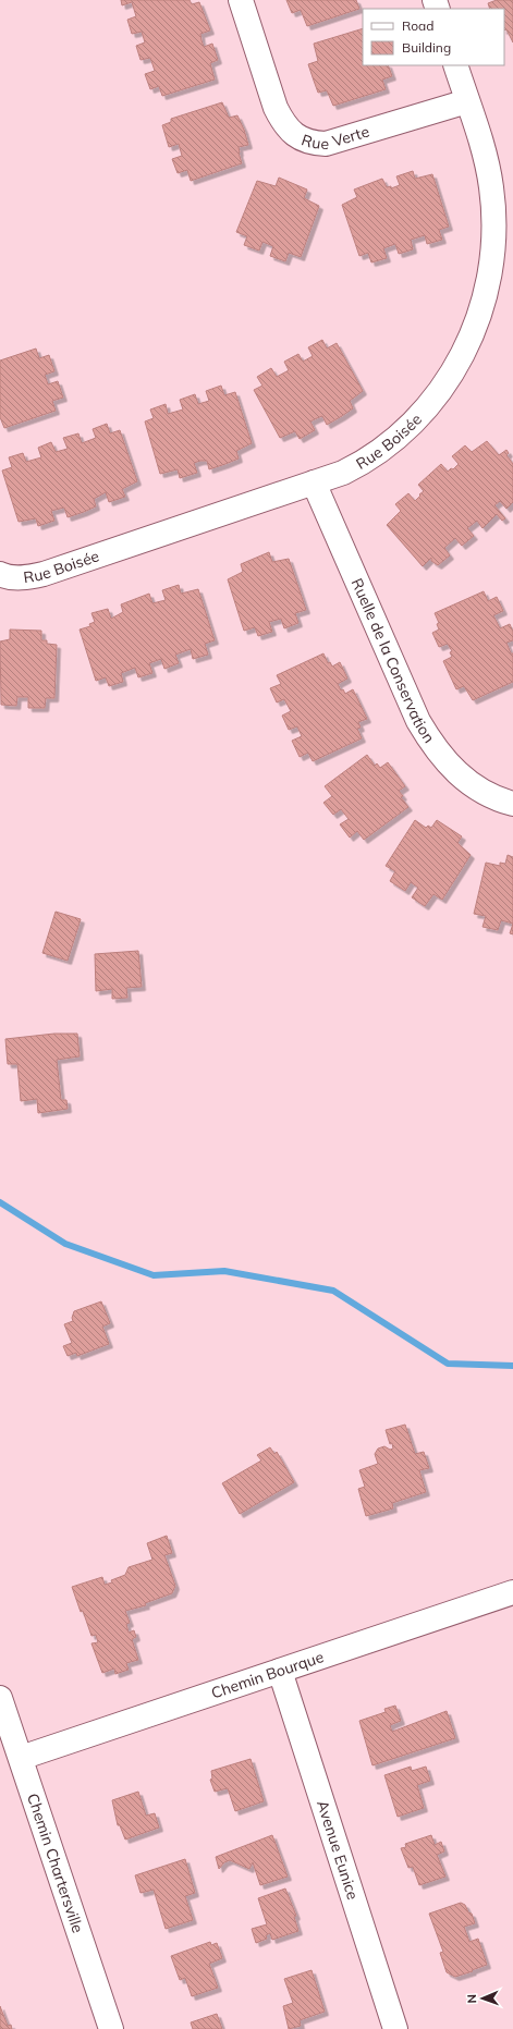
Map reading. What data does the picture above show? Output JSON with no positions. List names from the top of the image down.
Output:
{
  "streets": {
    "street": [
      "Rue Verte",
      "Rue Boisée",
      "Ruelle de la Conservation",
      "Chemin Bourque",
      "Avenue Eunice",
      "Chemin Chartersville"
    ]
  },
  "crossings": [
    ["Rue Verte", "Rue Boisée"],
    ["Rue Boisée", "Ruelle de la Conservation"],
    ["Chemin Bourque", "Avenue Eunice"],
    ["Chemin Bourque", "Chemin Chartersville"]
  ],
  "legend": ["Road", "Building"],
  "north": "left"
}
